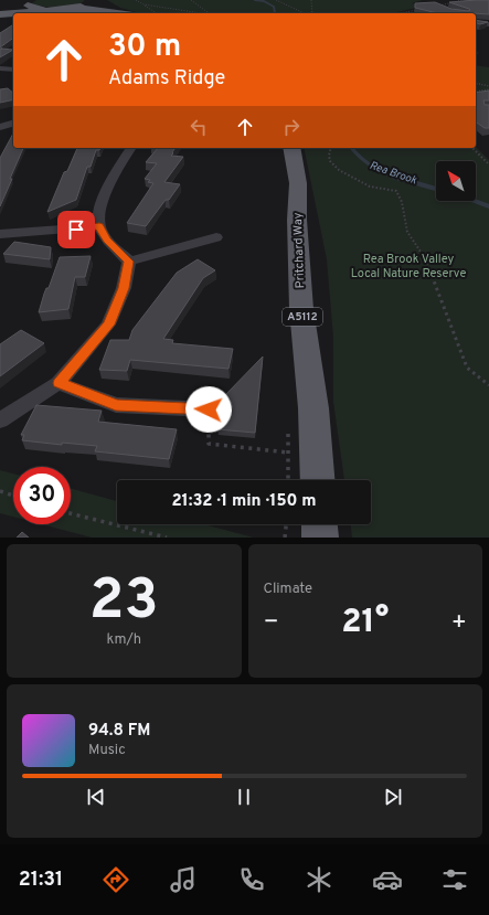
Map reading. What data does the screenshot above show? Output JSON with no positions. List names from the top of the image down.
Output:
{
  "streets": {
    "main road": ["Pritchard Way", "A5112"]
  },
  "water": ["Rea Brook"],
  "parks": ["Rea Brook Valley Local Nature Reserve"],
  "north": "top left",
  "page": {
    "turn": ["30 m", "Adams Ridge"],
    "limit": "30",
    "trip": "21:32 · 1 min · 150 m",
    "tile": [
      ["23", "km/h"],
      "Climate"
    ],
    "heat": ["−", "21°", "+"],
    "song": ["94.8 FM", "Music"],
    "tabs": "21:31"
  }
}
